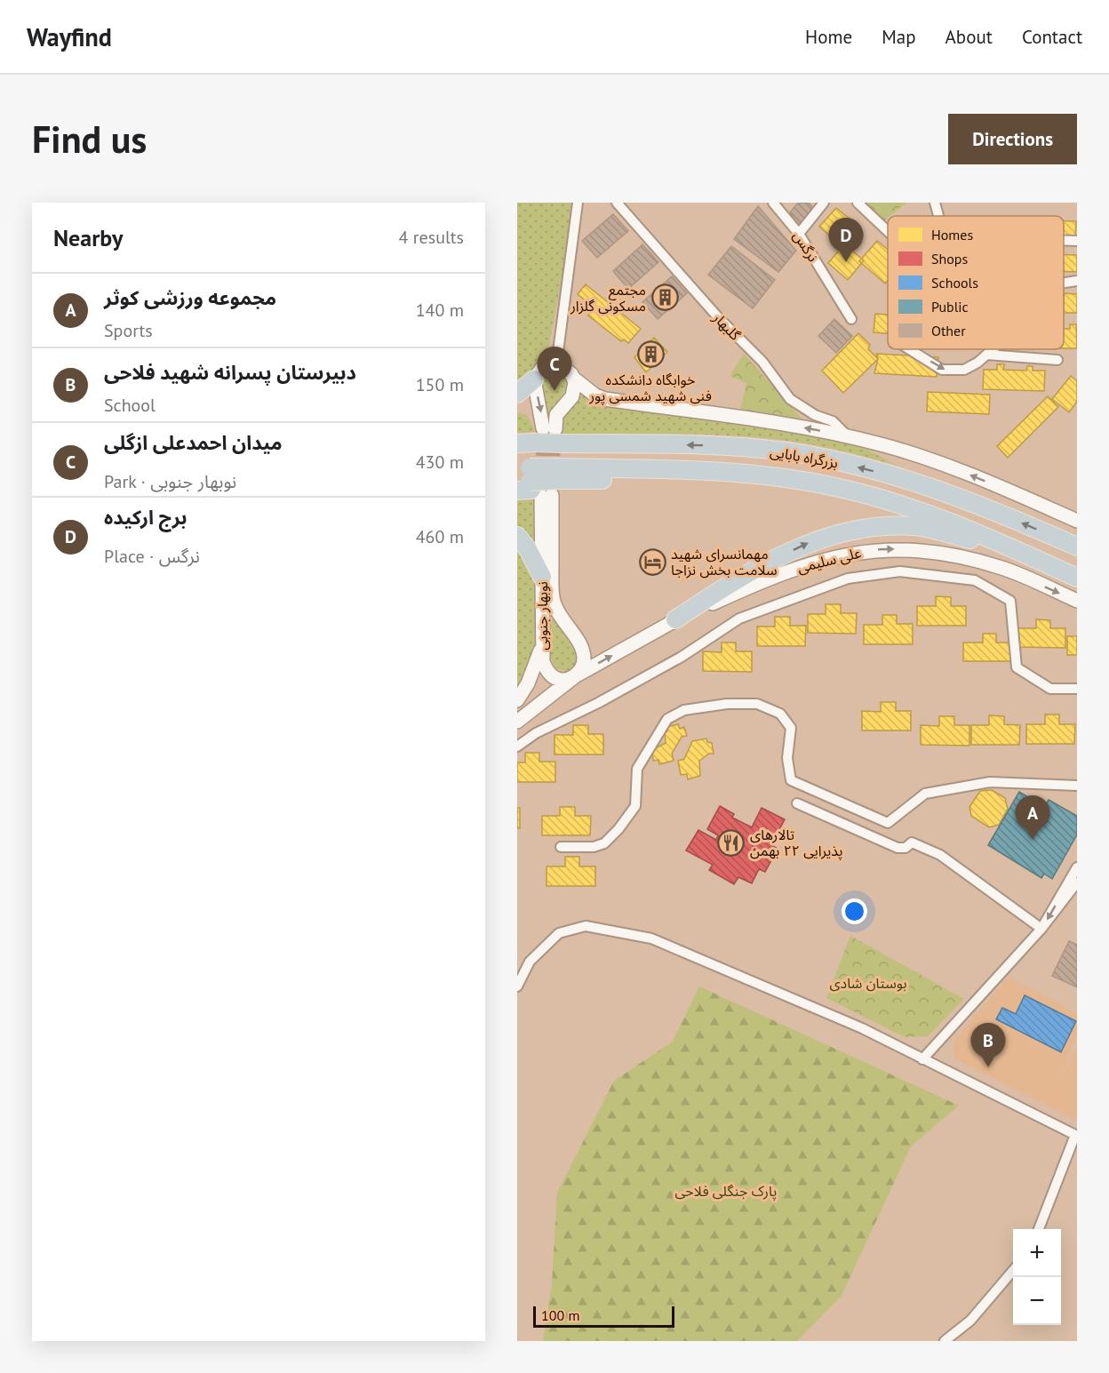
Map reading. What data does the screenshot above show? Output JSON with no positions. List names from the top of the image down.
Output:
{
  "streets": {
    "highway": ["بزرگراه بابایی"],
    "main road": ["علی سلیمی", "نوبهار جنوبی"],
    "street": ["نرگس", "گلبهار"]
  },
  "crossings": [
    ["بزرگراه بابایی", "نوبهار جنوبی"],
    ["علی سلیمی", "نوبهار جنوبی"]
  ],
  "one_way": ["علی سلیمی"],
  "parks": ["بوستان شادی", "پارک جنگلی فلاحی"],
  "places": {
    "building": ["مجتمع مسکونی گلزار", "خوابگاه دانشکده فنی شهید شمسی پور"],
    "hotel": ["مهمانسرای شهید سلامت بخش نزاجا"],
    "restaurant": ["تالارهای پذیرایی ۲۲ بهمن"]
  },
  "legend": [
    "Homes",
    "Shops",
    "Schools",
    "Public",
    "Other"
  ],
  "scale_bar": "100 m",
  "page": {
    "header": "Wayfind",
    "nav": [
      "Home",
      "Map",
      "About",
      "Contact"
    ],
    "buttons": "Directions",
    "title": "Find us",
    "heading": ["Nearby", "4 results"],
    "pins": [
      "D",
      "C",
      "A",
      "B"
    ],
    "list": [
      {
        "mark": "A",
        "name": "مجموعه ورزشی کوثر",
        "note": "Sports",
        "value": "140 m"
      },
      {
        "mark": "B",
        "name": "دبیرستان پسرانه شهید فلاحی",
        "note": "School",
        "value": "150 m"
      },
      {
        "mark": "C",
        "name": "میدان احمدعلی ازگلی",
        "note": "Park · نوبهار جنوبی",
        "value": "430 m"
      },
      {
        "mark": "D",
        "name": "برج ارکیده",
        "note": "Place · نرگس",
        "value": "460 m"
      }
    ],
    "map_buttons": ["+", "−"],
    "scale": "100 m"
  }
}
